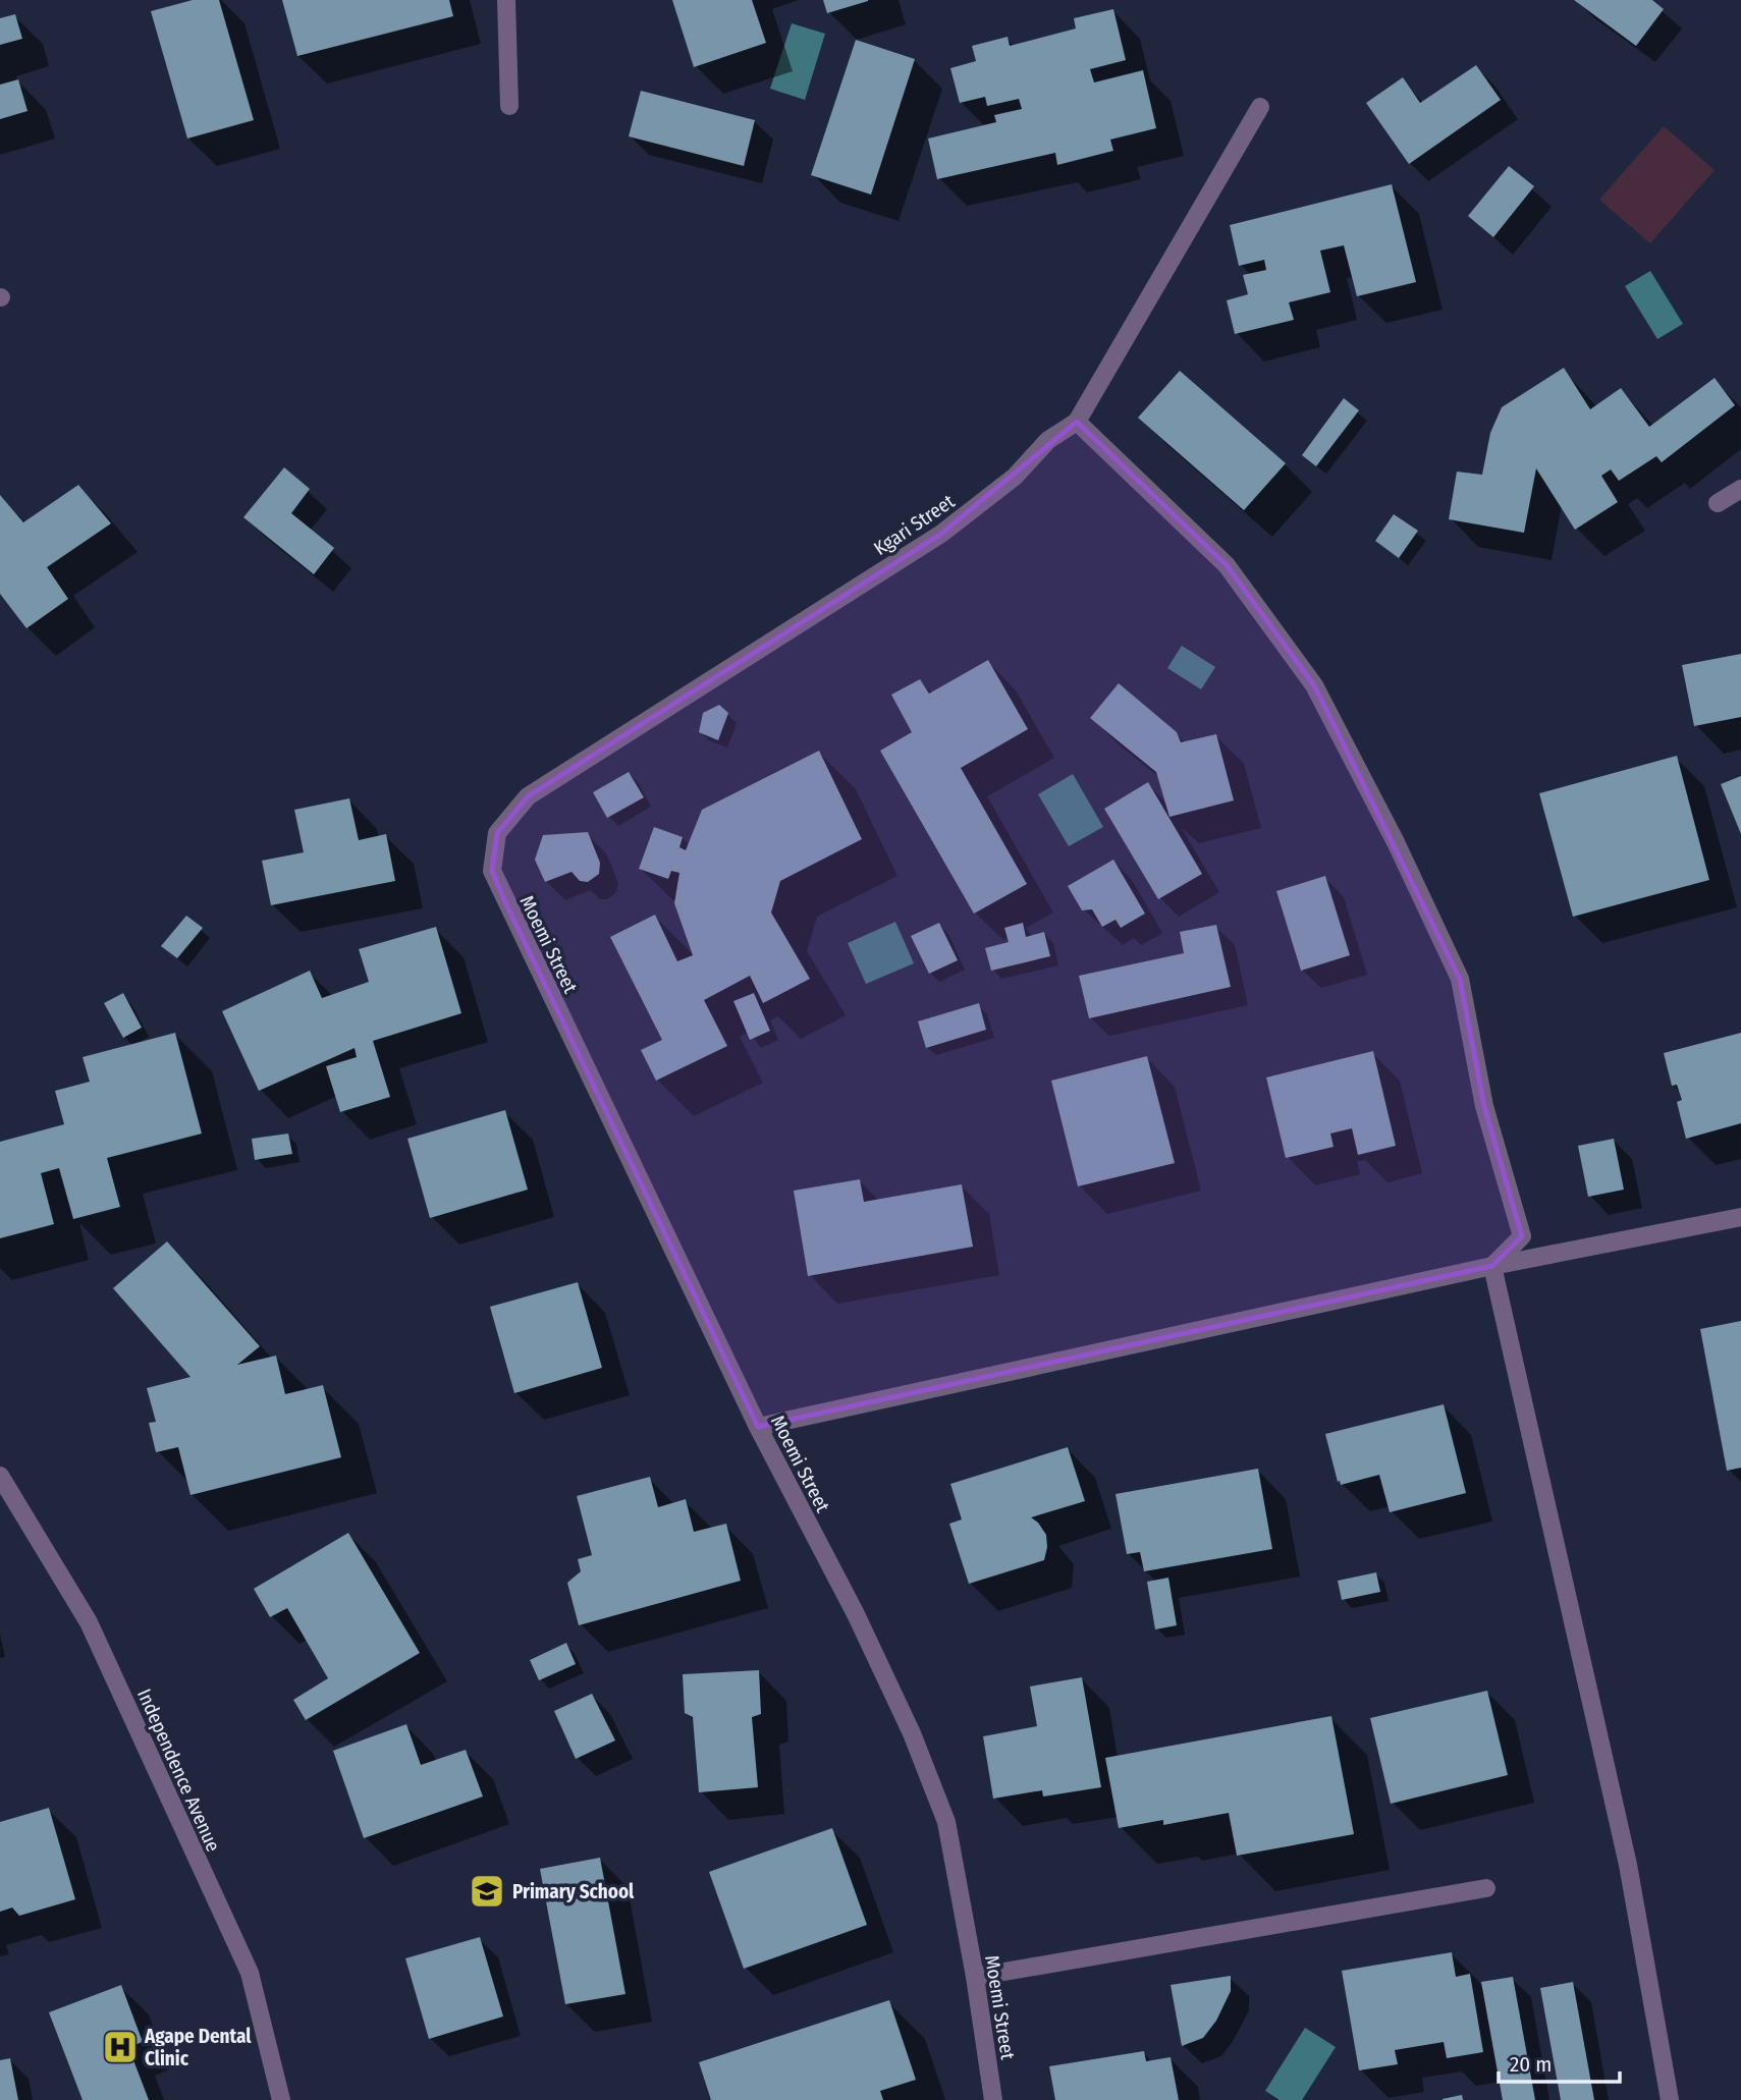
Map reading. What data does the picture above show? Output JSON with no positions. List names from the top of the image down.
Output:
{
  "streets": {
    "street": ["Kgari Street", "Moemi Street", "Independence Avenue"]
  },
  "crossings": [
    ["Kgari Street", "Moemi Street"]
  ],
  "places": {
    "school or university": ["Primary School"],
    "hospital": ["Agape Dental Clinic"]
  },
  "scale_bar": "20 m"
}
